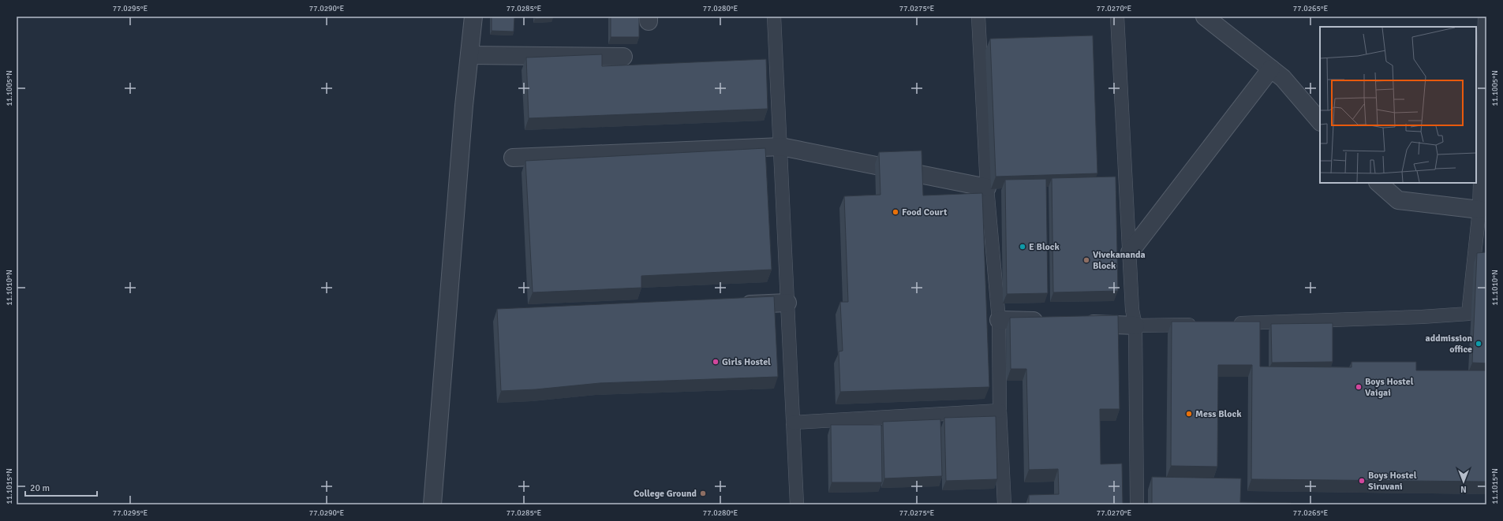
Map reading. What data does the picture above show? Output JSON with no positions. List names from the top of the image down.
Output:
{
  "places": [
    "Food Court",
    "E Block",
    "Vivekananda Block",
    "addmission office",
    "Girls Hostel",
    "Boys Hostel Vaigai",
    "Mess Block",
    "Boys Hostel Siruvani",
    "College Ground"
  ],
  "scale_bar": "20 m",
  "north": "bottom",
  "coordinates": [
    "77.0295°E",
    "77.0290°E",
    "77.0285°E",
    "77.0280°E",
    "77.0275°E",
    "77.0270°E",
    "77.0265°E",
    "11.1005°N",
    "11.1010°N",
    "11.1015°N"
  ]
}
